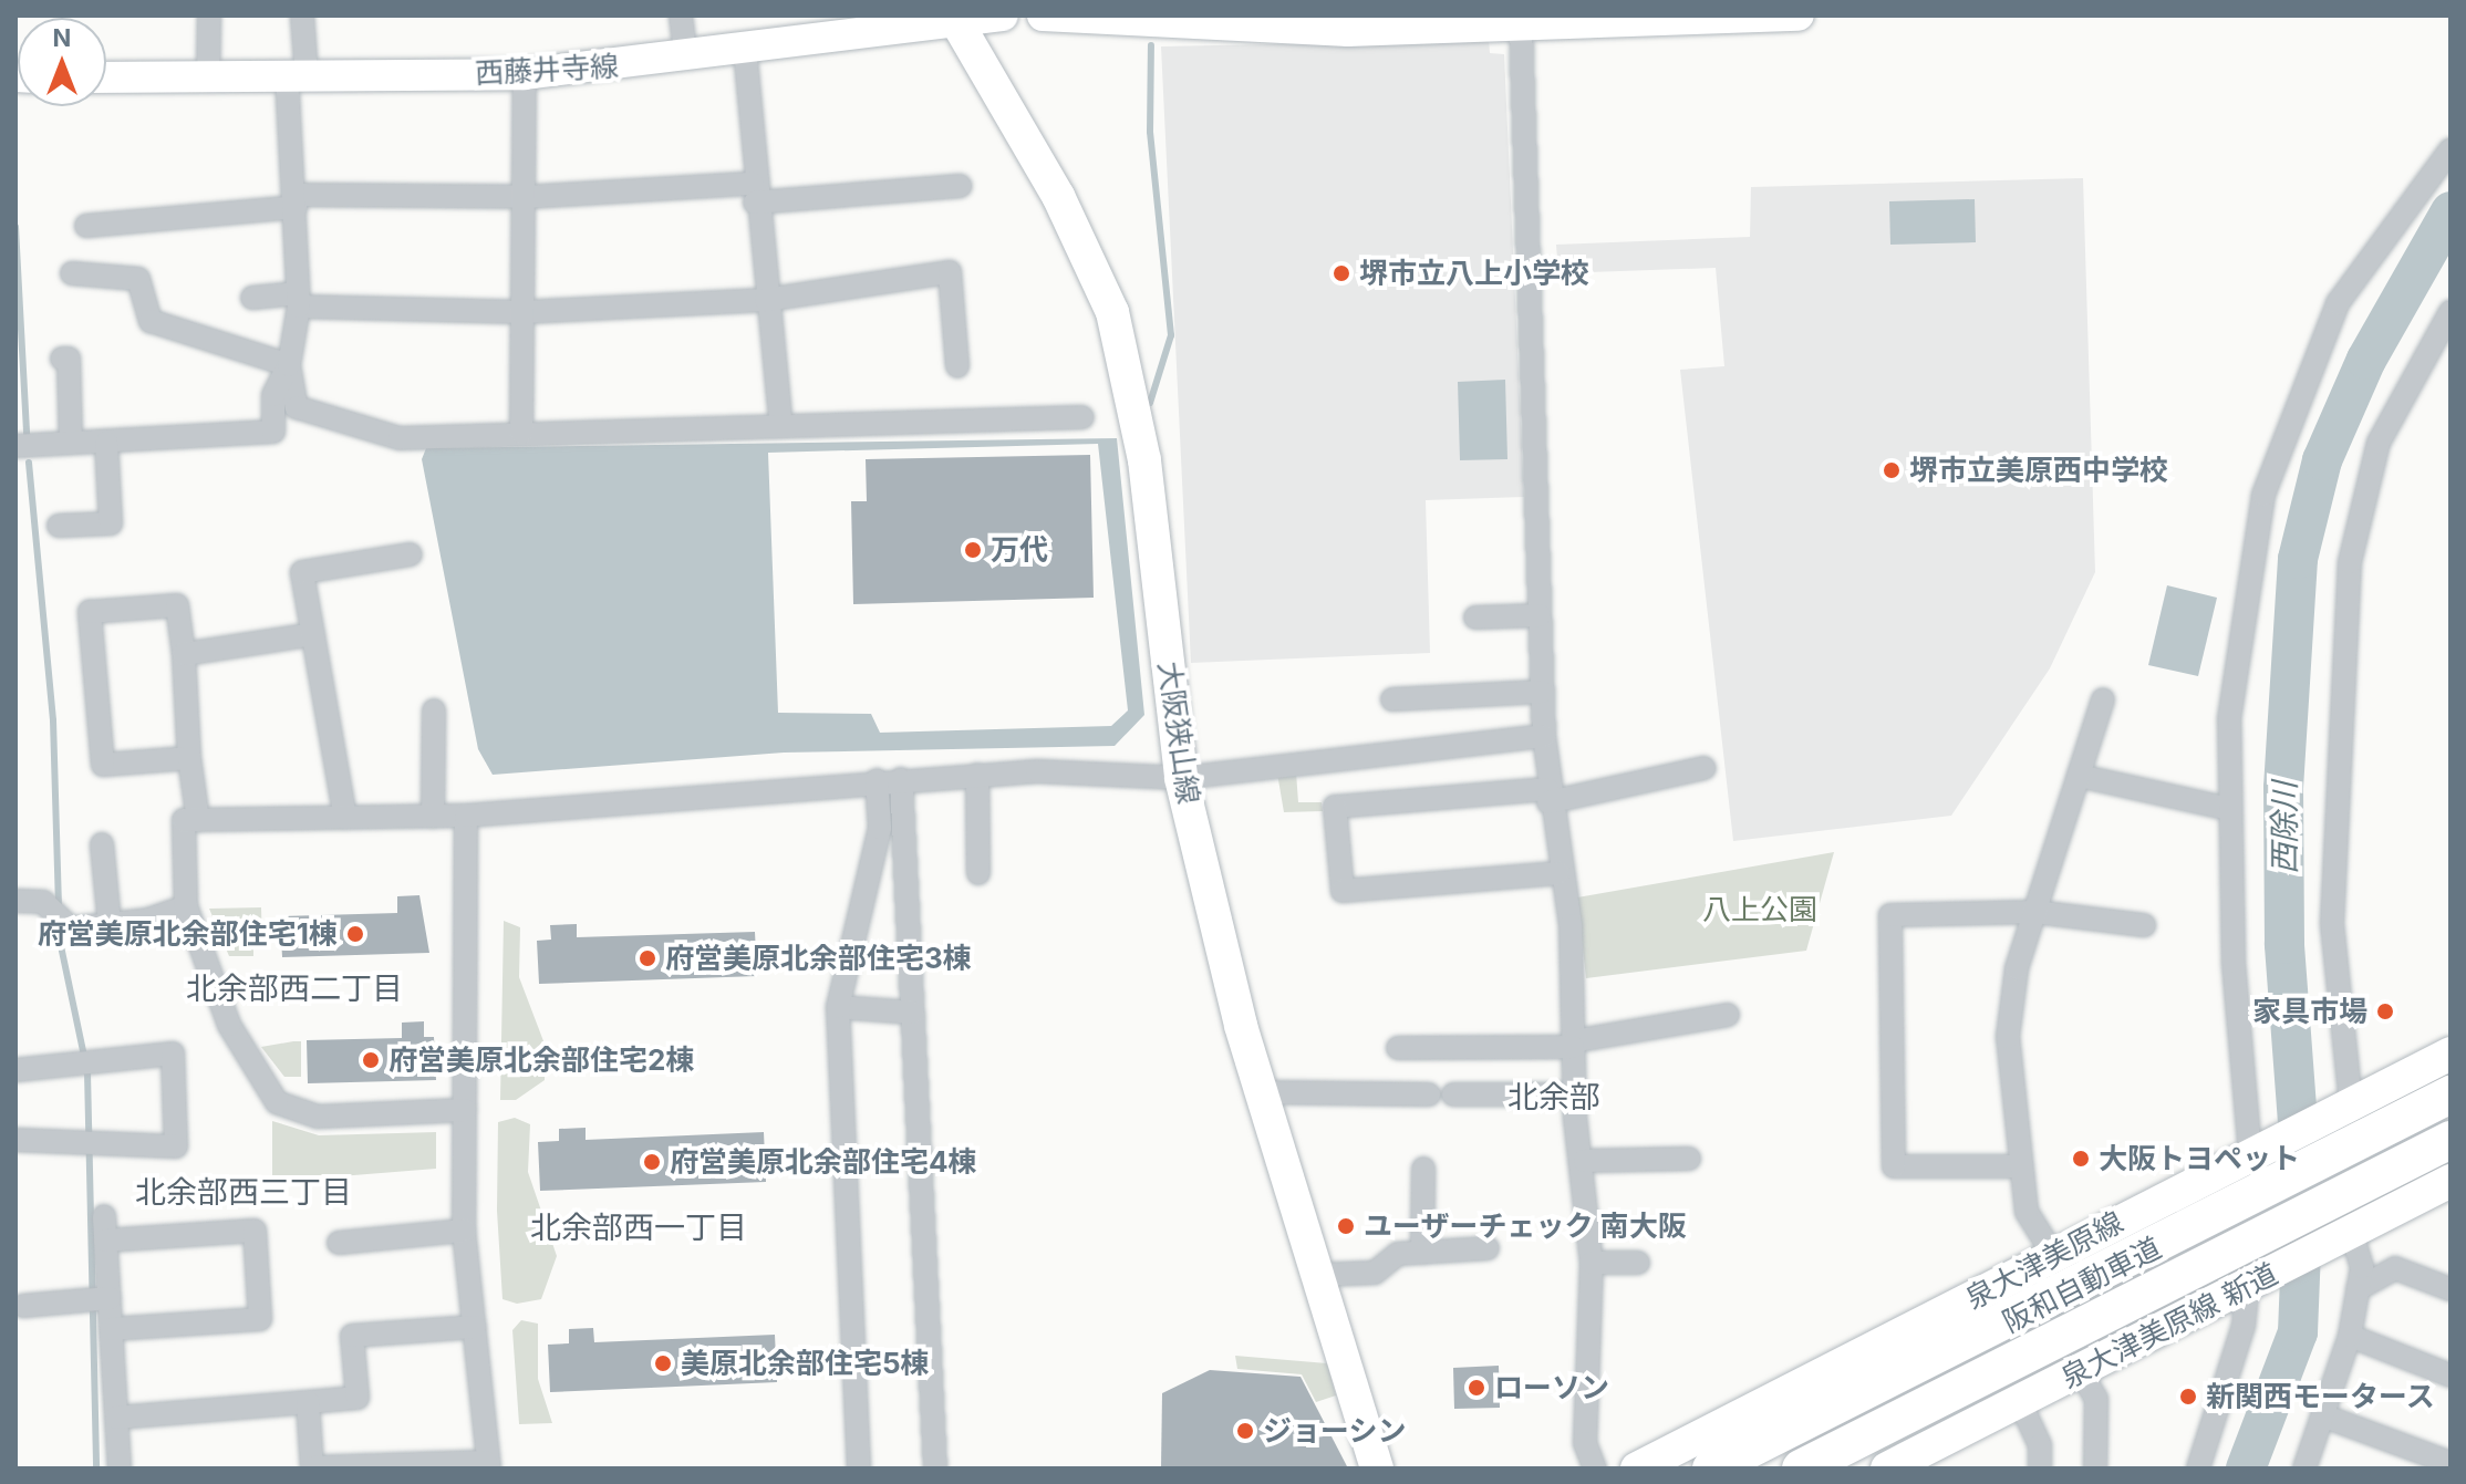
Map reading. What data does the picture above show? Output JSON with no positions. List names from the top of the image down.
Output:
{
  "streets": {
    "highway": ["阪和自動車道"],
    "main road": [
      "西藤井寺線",
      "大阪狭山線",
      "泉大津美原線",
      "泉大津美原線 新道"
    ]
  },
  "crossings": [
    ["西藤井寺線", "大阪狭山線"]
  ],
  "districts": [
    "北余部西二丁目",
    "北余部",
    "北余部西三丁目",
    "北余部西一丁目"
  ],
  "water": ["西除川"],
  "parks": ["八上公園"],
  "places": [
    "堺市立八上小学校",
    "堺市立美原西中学校",
    "万代",
    "府営美原北余部住宅1棟",
    "府営美原北余部住宅3棟",
    "家具市場",
    "府営美原北余部住宅2棟",
    "大阪トヨペット",
    "府営美原北余部住宅4棟",
    "ユーザーチェック 南大阪",
    "美原北余部住宅5棟",
    "ローソン",
    "新関西モータース",
    "ジョーシン"
  ],
  "north": "top"
}
